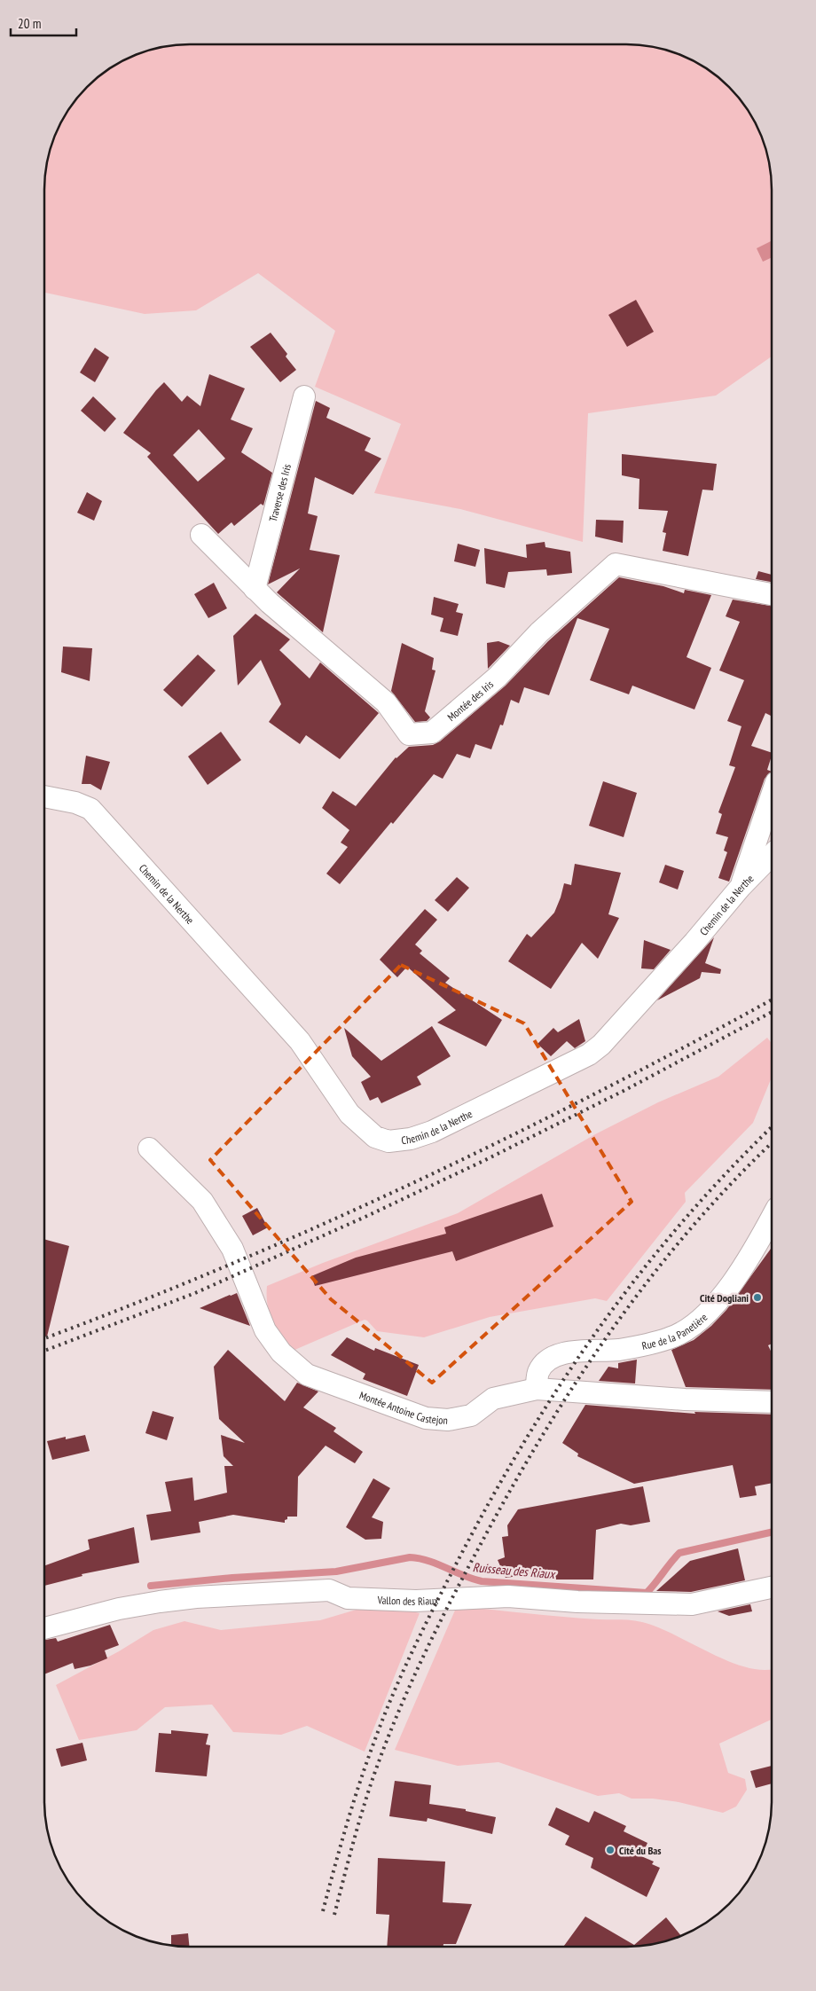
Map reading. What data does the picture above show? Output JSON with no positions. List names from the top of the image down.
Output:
{
  "streets": {
    "street": [
      "Traverse des Iris",
      "Montée des Iris",
      "Chemin de la Nerthe",
      "Rue de la Panetière",
      "Montée Antoine Castejon",
      "Vallon des Riaux"
    ]
  },
  "crossings": [
    ["Traverse des Iris", "Montée des Iris"],
    ["Rue de la Panetière", "Montée Antoine Castejon"]
  ],
  "water": ["Ruisseau des Riaux"],
  "places": ["Cité Dogliani", "Cité du Bas"],
  "scale_bar": "20 m"
}
